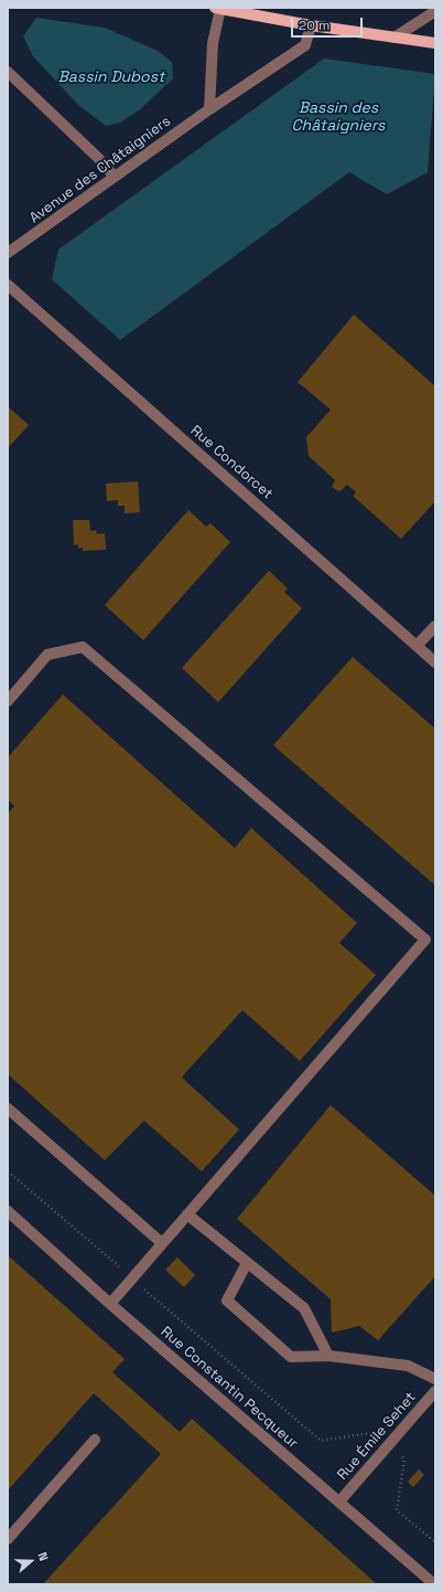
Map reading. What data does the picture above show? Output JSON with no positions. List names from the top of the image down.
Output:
{
  "streets": {
    "street": [
      "Avenue des Châtaigniers",
      "Rue Condorcet",
      "Rue Constantin Pecqueur",
      "Rue Émile Sehet"
    ]
  },
  "crossings": [
    ["Rue Constantin Pecqueur", "Rue Émile Sehet"]
  ],
  "water": ["Bassin Dubost", "Bassin des Châtaigniers"],
  "scale_bar": "20 m",
  "north": "right"
}
